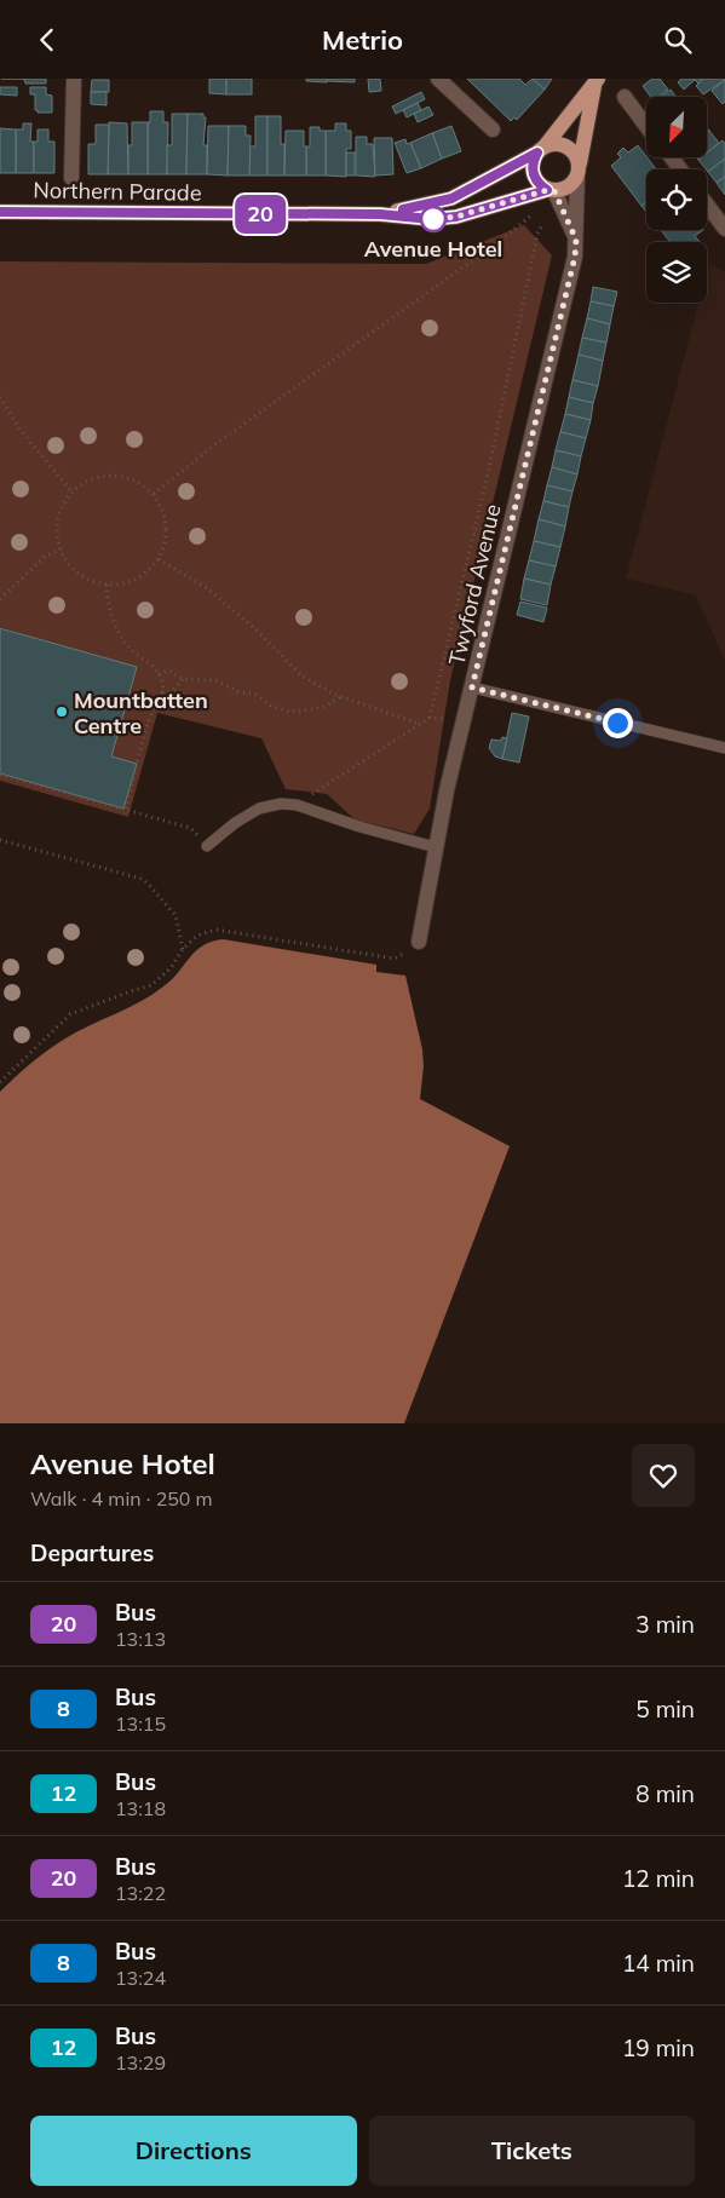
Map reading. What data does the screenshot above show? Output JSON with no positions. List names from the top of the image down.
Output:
{
  "streets": {
    "main road": ["Northern Parade"],
    "street": ["Twyford Avenue"]
  },
  "places": ["Avenue Hotel", "Mountbatten Centre"],
  "lines": ["bus line 20"],
  "north": "bottom left",
  "page": {
    "header": "Metrio",
    "on_map": "20",
    "heading": [
      ["Avenue Hotel", "Walk · 4 min · 250 m"],
      "Departures"
    ],
    "list": [
      {
        "mark": "20",
        "name": "Bus",
        "note": "13:13",
        "value": "3 min"
      },
      {
        "mark": "8",
        "name": "Bus",
        "note": "13:15",
        "value": "5 min"
      },
      {
        "mark": "12",
        "name": "Bus",
        "note": "13:18",
        "value": "8 min"
      },
      {
        "mark": "20",
        "name": "Bus",
        "note": "13:22",
        "value": "12 min"
      },
      {
        "mark": "8",
        "name": "Bus",
        "note": "13:24",
        "value": "14 min"
      },
      {
        "mark": "12",
        "name": "Bus",
        "note": "13:29",
        "value": "19 min"
      }
    ],
    "buttons": ["Directions", "Tickets"]
  }
}
